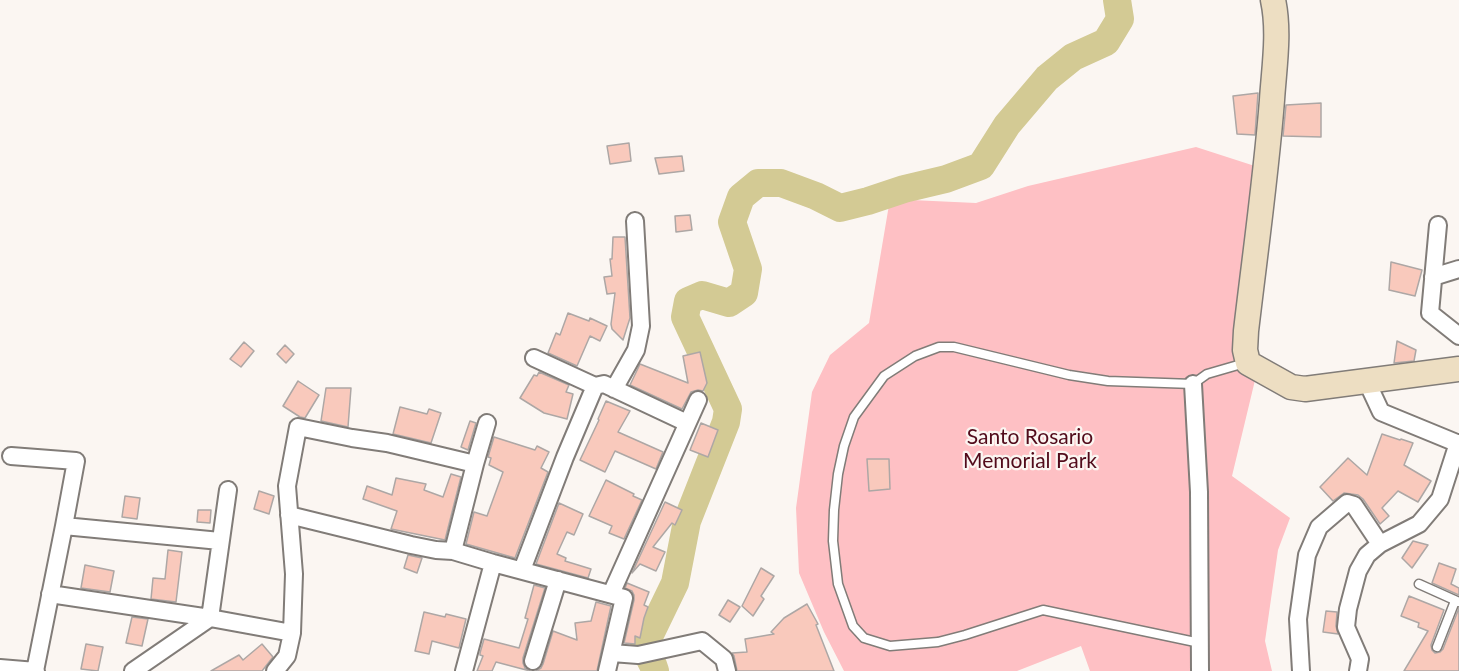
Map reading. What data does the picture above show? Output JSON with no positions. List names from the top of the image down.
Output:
{
  "parks": ["Santo Rosario Memorial Park"]
}
